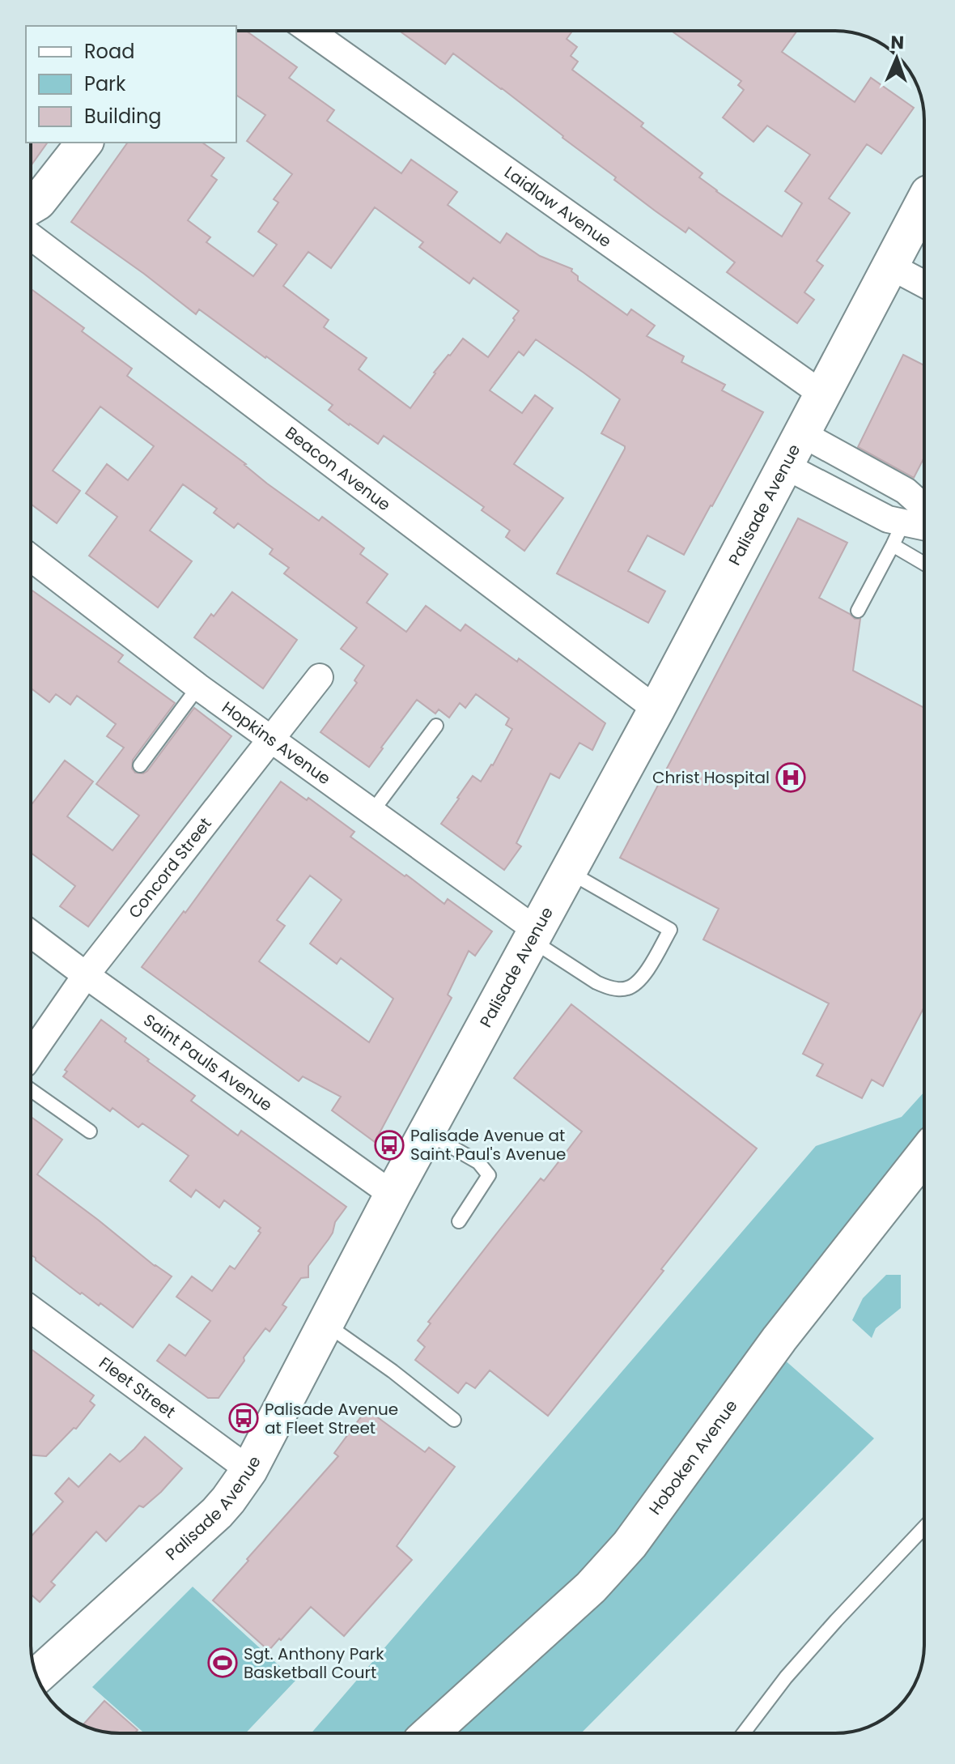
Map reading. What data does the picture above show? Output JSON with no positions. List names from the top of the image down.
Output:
{
  "streets": {
    "main road": ["Palisade Avenue", "Hoboken Avenue"],
    "street": [
      "Laidlaw Avenue",
      "Beacon Avenue",
      "Hopkins Avenue",
      "Concord Street",
      "Saint Pauls Avenue",
      "Fleet Street"
    ]
  },
  "crossings": [
    ["Laidlaw Avenue", "Palisade Avenue"],
    ["Beacon Avenue", "Palisade Avenue"],
    ["Palisade Avenue", "Hopkins Avenue"],
    ["Palisade Avenue", "Saint Pauls Avenue"],
    ["Palisade Avenue", "Fleet Street"],
    ["Hopkins Avenue", "Concord Street"],
    ["Concord Street", "Saint Pauls Avenue"]
  ],
  "places": {
    "hospital": ["Christ Hospital"],
    "bus stop": ["Palisade Avenue at Saint Paul's Avenue", "Palisade Avenue at Fleet Street"],
    "sports": ["Sgt. Anthony Park Basketball Court"]
  },
  "legend": ["Road", "Park", "Building"],
  "north": "top"
}
